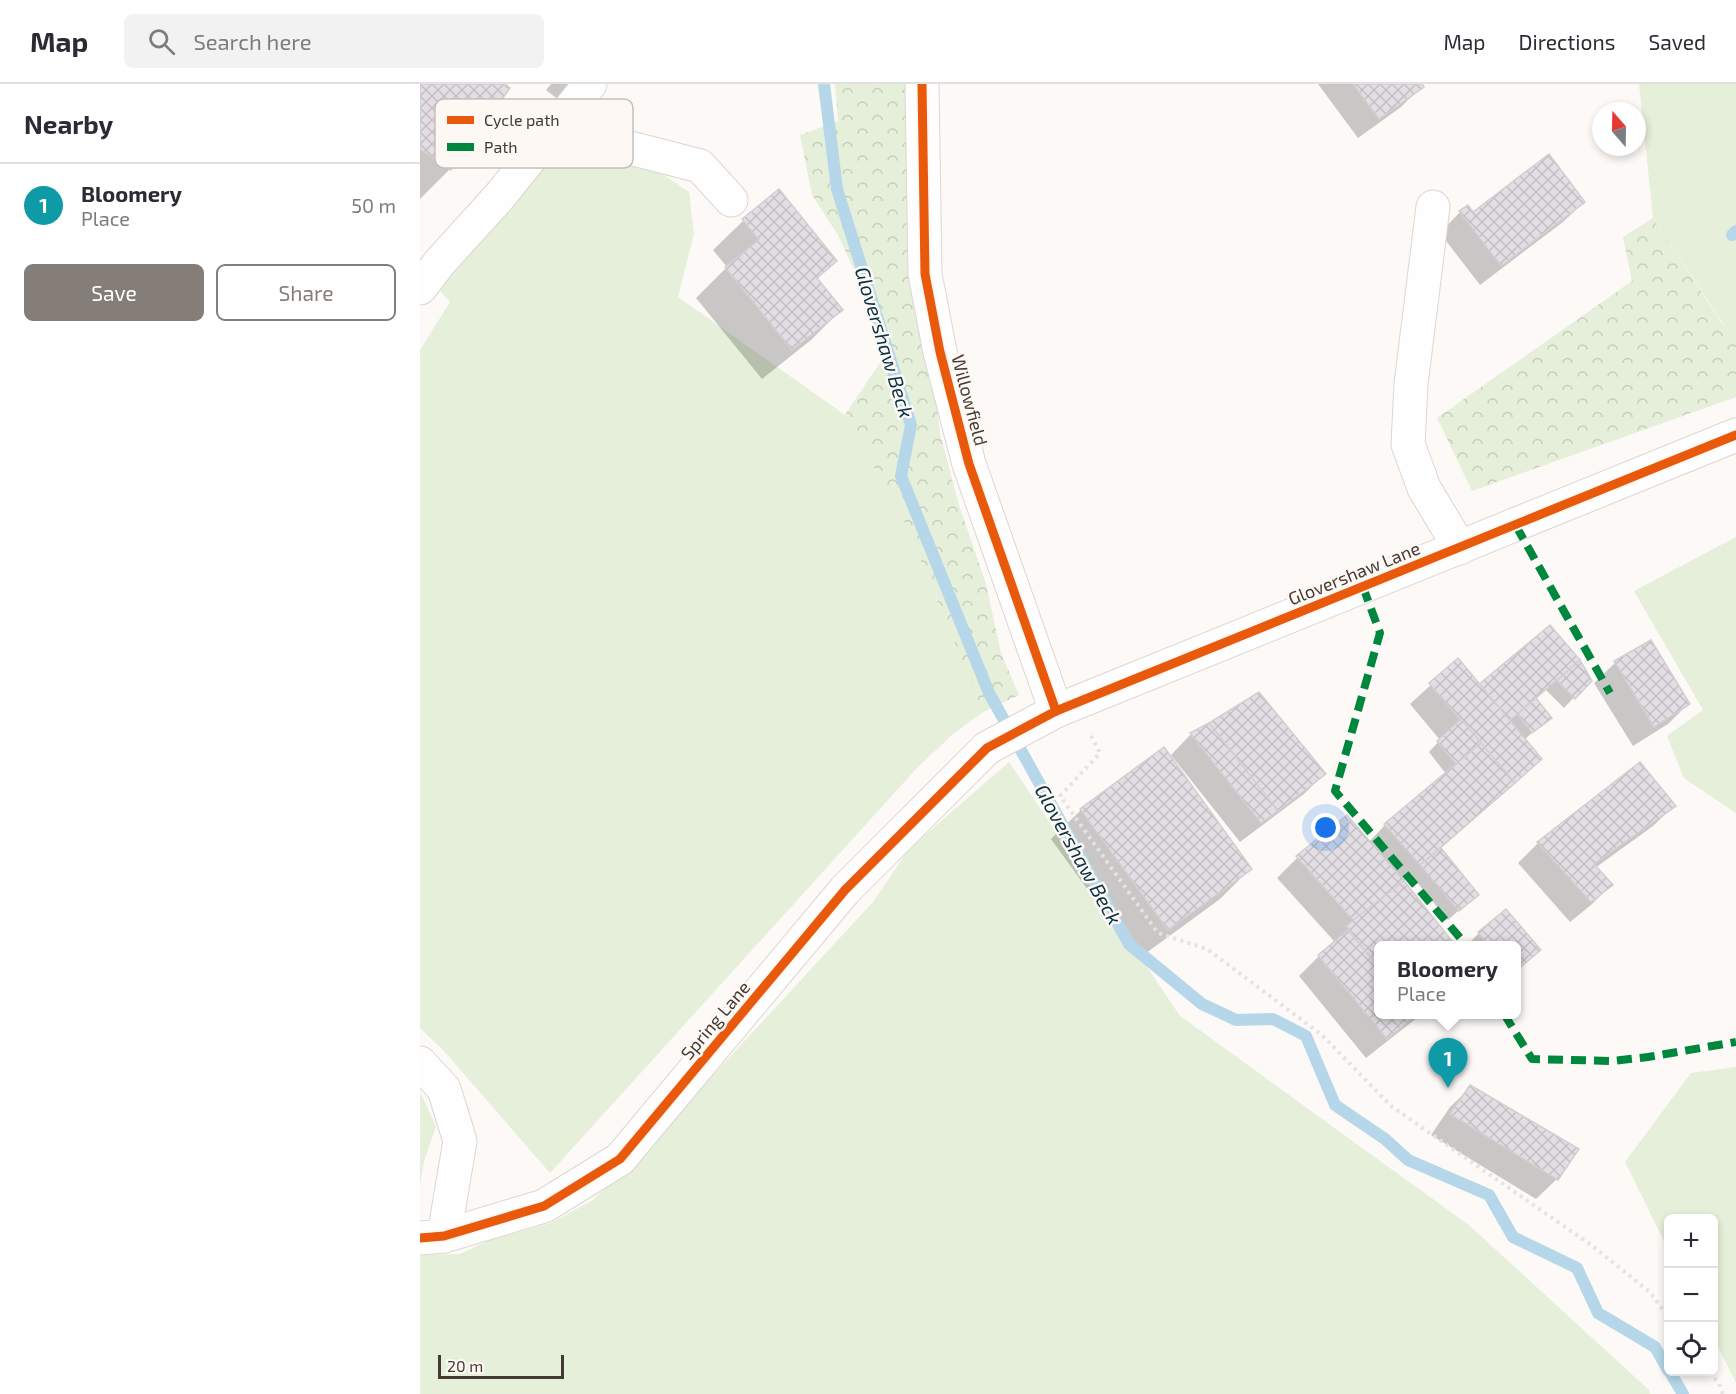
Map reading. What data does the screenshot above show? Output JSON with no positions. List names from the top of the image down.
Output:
{
  "streets": {
    "street": ["Willowfield", "Glovershaw Lane", "Spring Lane"]
  },
  "crossings": [
    ["Willowfield", "Glovershaw Lane"],
    ["Glovershaw Lane", "Spring Lane"]
  ],
  "water": ["Glovershaw Beck"],
  "legend": ["Cycle path", "Path"],
  "scale_bar": "20 m",
  "north": "top",
  "page": {
    "header": "Map",
    "search": "Search here",
    "nav": ["Map", "Directions", "Saved"],
    "heading": "Nearby",
    "list": [
      {
        "mark": "1",
        "name": "Bloomery",
        "note": "Place",
        "value": "50 m"
      }
    ],
    "buttons": ["Save", "Share"],
    "popup": ["Bloomery", "Place"],
    "pins": "1",
    "map_buttons": ["+", "−"],
    "scale": "20 m"
  }
}
